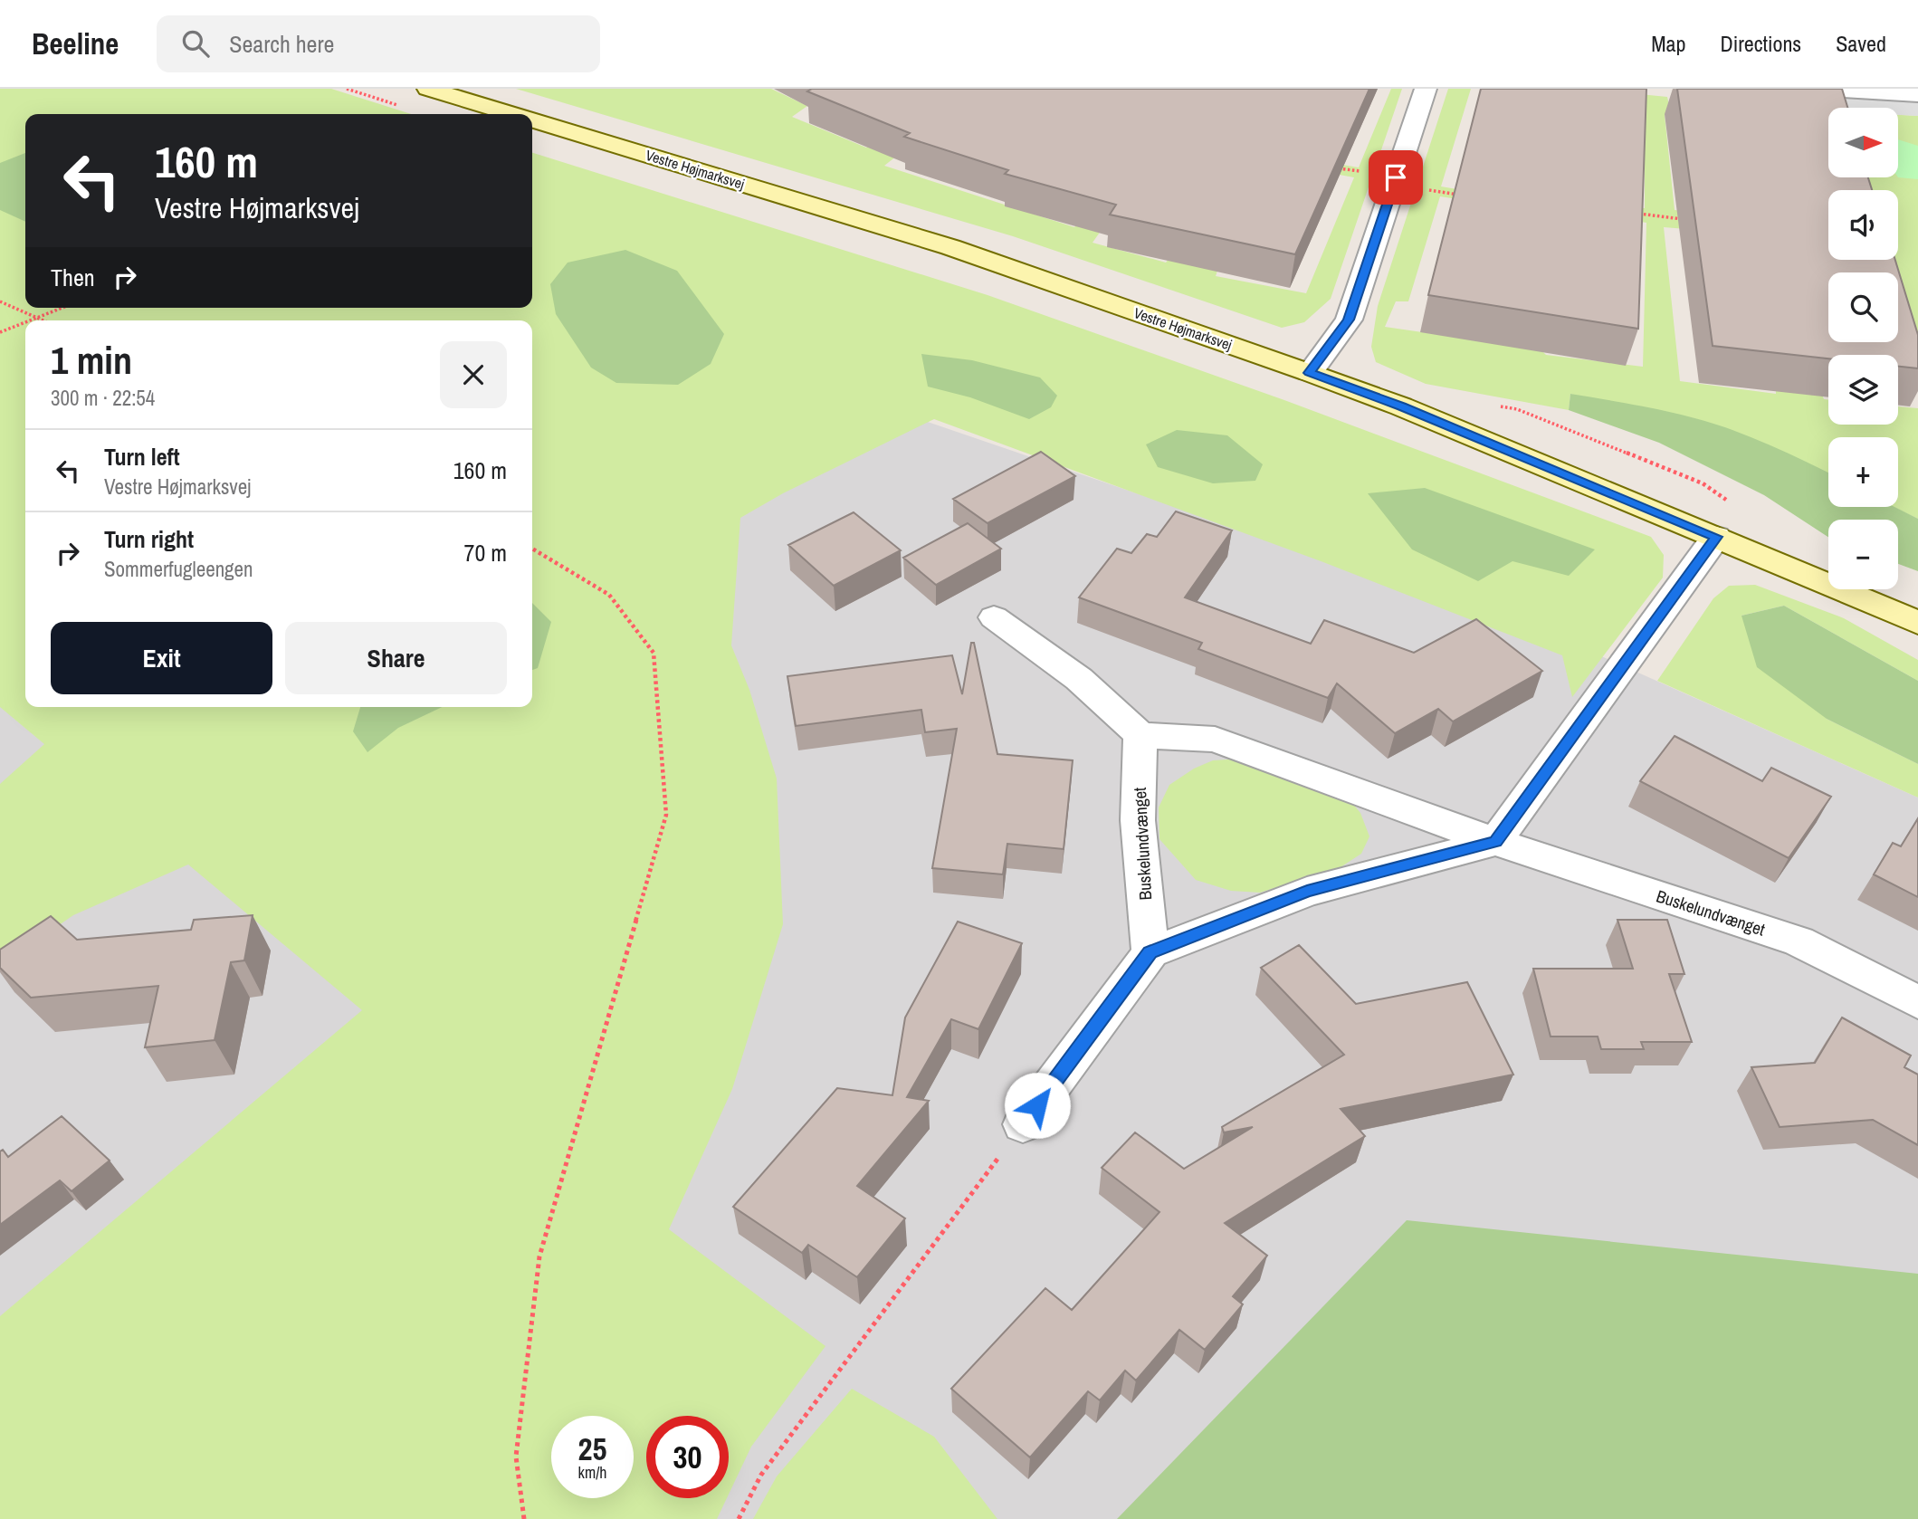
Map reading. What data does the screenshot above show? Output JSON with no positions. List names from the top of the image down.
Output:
{
  "streets": {
    "street": ["Vestre Højmarksvej", "Buskelundvænget"]
  },
  "north": "right",
  "page": {
    "header": "Beeline",
    "search": "Search here",
    "nav": ["Map", "Directions", "Saved"],
    "map_buttons": ["+", "−"],
    "turn": ["160 m", "Vestre Højmarksvej"],
    "then": "Then",
    "heading": ["1 min", "300 m · 22:54"],
    "list": [
      {
        "name": "Turn left",
        "note": "Vestre Højmarksvej",
        "value": "160 m"
      },
      {
        "name": "Turn right",
        "note": "Sommerfugleengen",
        "value": "70 m"
      }
    ],
    "buttons": ["Exit", "Share"],
    "speed": "25 km/h",
    "limit": "30"
  }
}
